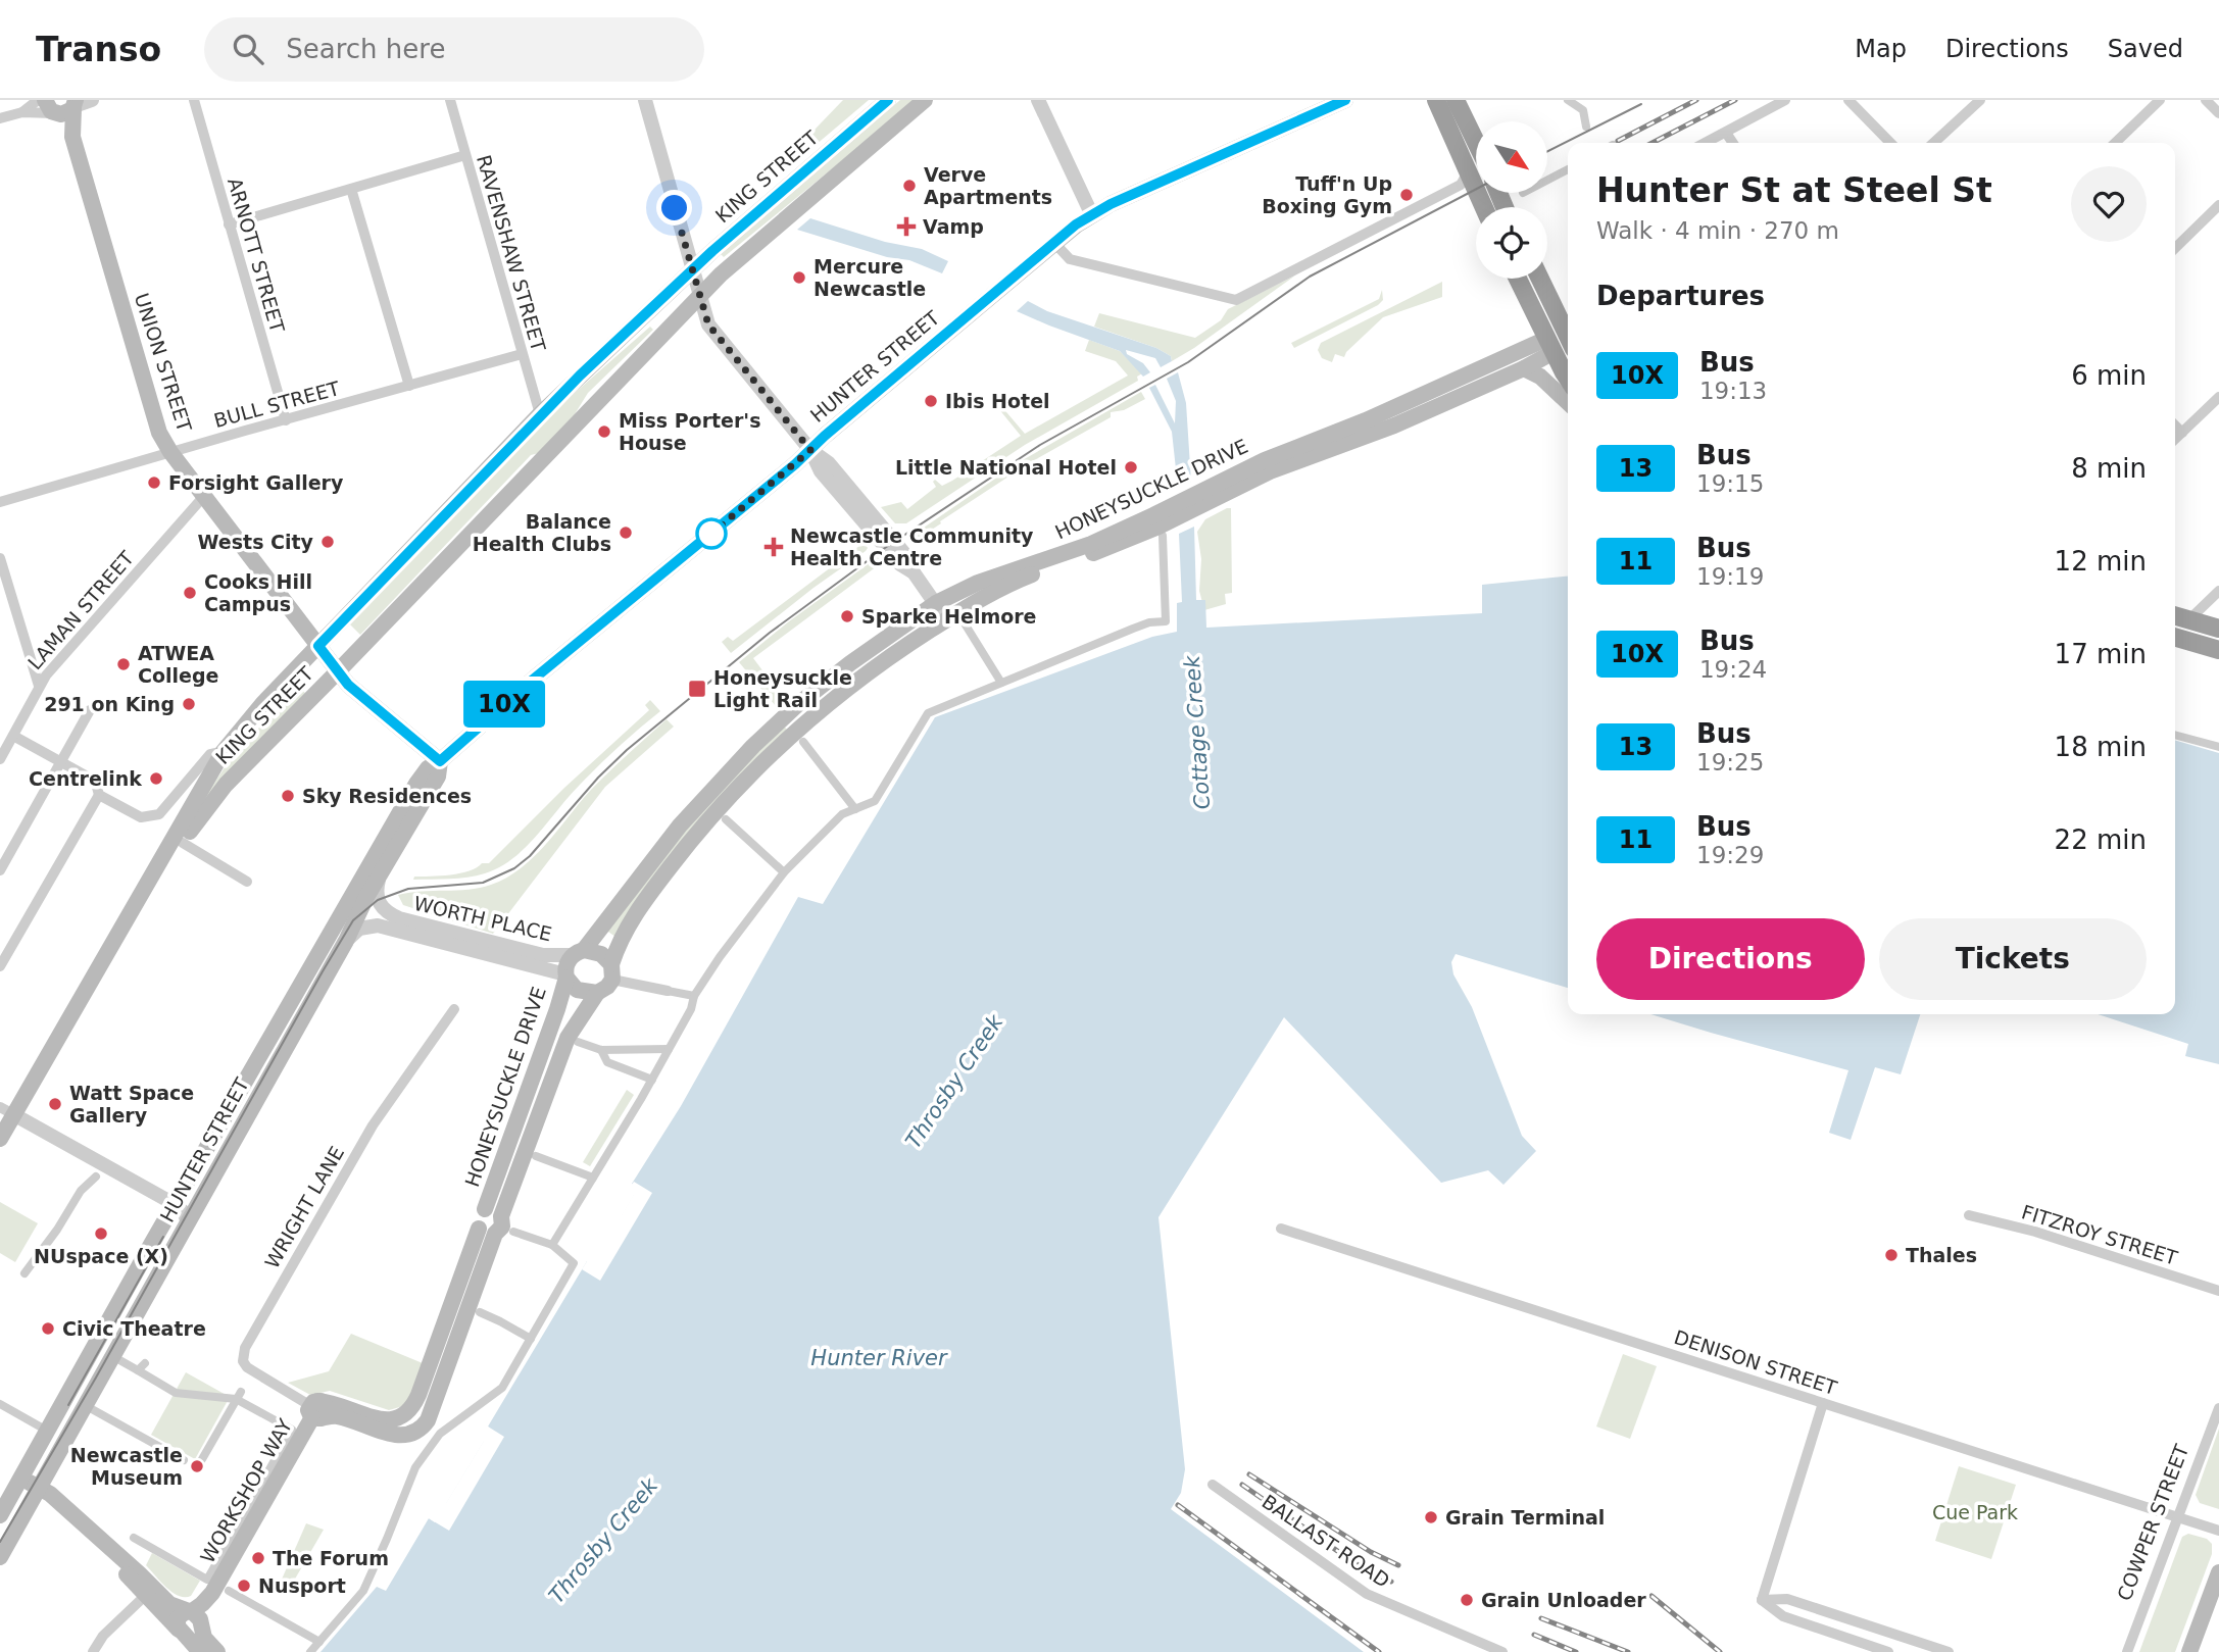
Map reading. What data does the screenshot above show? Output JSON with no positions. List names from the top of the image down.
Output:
{
  "streets": {
    "highway": ["HONEYSUCKLE DRIVE"],
    "main road": [
      "KING STREET",
      "UNION STREET",
      "HUNTER STREET",
      "WORKSHOP WAY"
    ],
    "street": [
      "RAVENSHAW STREET",
      "ARNOTT STREET",
      "BULL STREET",
      "LAMAN STREET",
      "WORTH PLACE",
      "WRIGHT LANE",
      "FITZROY STREET",
      "DENISON STREET",
      "COWPER STREET",
      "BALLAST ROAD"
    ]
  },
  "crossings": [
    ["KING STREET", "RAVENSHAW STREET"],
    ["KING STREET", "UNION STREET"],
    ["RAVENSHAW STREET", "BULL STREET"],
    ["ARNOTT STREET", "BULL STREET"],
    ["UNION STREET", "HUNTER STREET"],
    ["UNION STREET", "BULL STREET"],
    ["UNION STREET", "LAMAN STREET"],
    ["HUNTER STREET", "WORTH PLACE"],
    ["HONEYSUCKLE DRIVE", "WORTH PLACE"],
    ["WRIGHT LANE", "WORKSHOP WAY"],
    ["DENISON STREET", "COWPER STREET"]
  ],
  "water": ["Cottage Creek", "Throsby Creek", "Hunter River"],
  "parks": ["Cue Park"],
  "places": {
    "other": [
      "Verve Apartments",
      "Tuff'n Up Boxing Gym",
      "Mercure Newcastle",
      "Ibis Hotel",
      "Miss Porter's House",
      "Little National Hotel",
      "Forsight Gallery",
      "Balance Health Clubs",
      "Wests City",
      "Cooks Hill Campus",
      "Sparke Helmore",
      "ATWEA College",
      "291 on King",
      "Centrelink",
      "Sky Residences",
      "Watt Space Gallery",
      "NUspace (X)",
      "Thales",
      "Civic Theatre",
      "Newcastle Museum",
      "Grain Terminal",
      "The Forum",
      "Nusport",
      "Grain Unloader"
    ],
    "health": ["Vamp", "Newcastle Community Health Centre"],
    "transit": ["Honeysuckle Light Rail"]
  },
  "lines": ["bus line 10X"],
  "north": "bottom right",
  "page": {
    "header": "Transo",
    "search": "Search here",
    "nav": ["Map", "Directions", "Saved"],
    "on_map": "10X",
    "heading": [
      ["Hunter St at Steel St", "Walk · 4 min · 270 m"],
      "Departures"
    ],
    "list": [
      {
        "mark": "10X",
        "name": "Bus",
        "note": "19:13",
        "value": "6 min"
      },
      {
        "mark": "13",
        "name": "Bus",
        "note": "19:15",
        "value": "8 min"
      },
      {
        "mark": "11",
        "name": "Bus",
        "note": "19:19",
        "value": "12 min"
      },
      {
        "mark": "10X",
        "name": "Bus",
        "note": "19:24",
        "value": "17 min"
      },
      {
        "mark": "13",
        "name": "Bus",
        "note": "19:25",
        "value": "18 min"
      },
      {
        "mark": "11",
        "name": "Bus",
        "note": "19:29",
        "value": "22 min"
      }
    ],
    "buttons": ["Directions", "Tickets"]
  }
}
